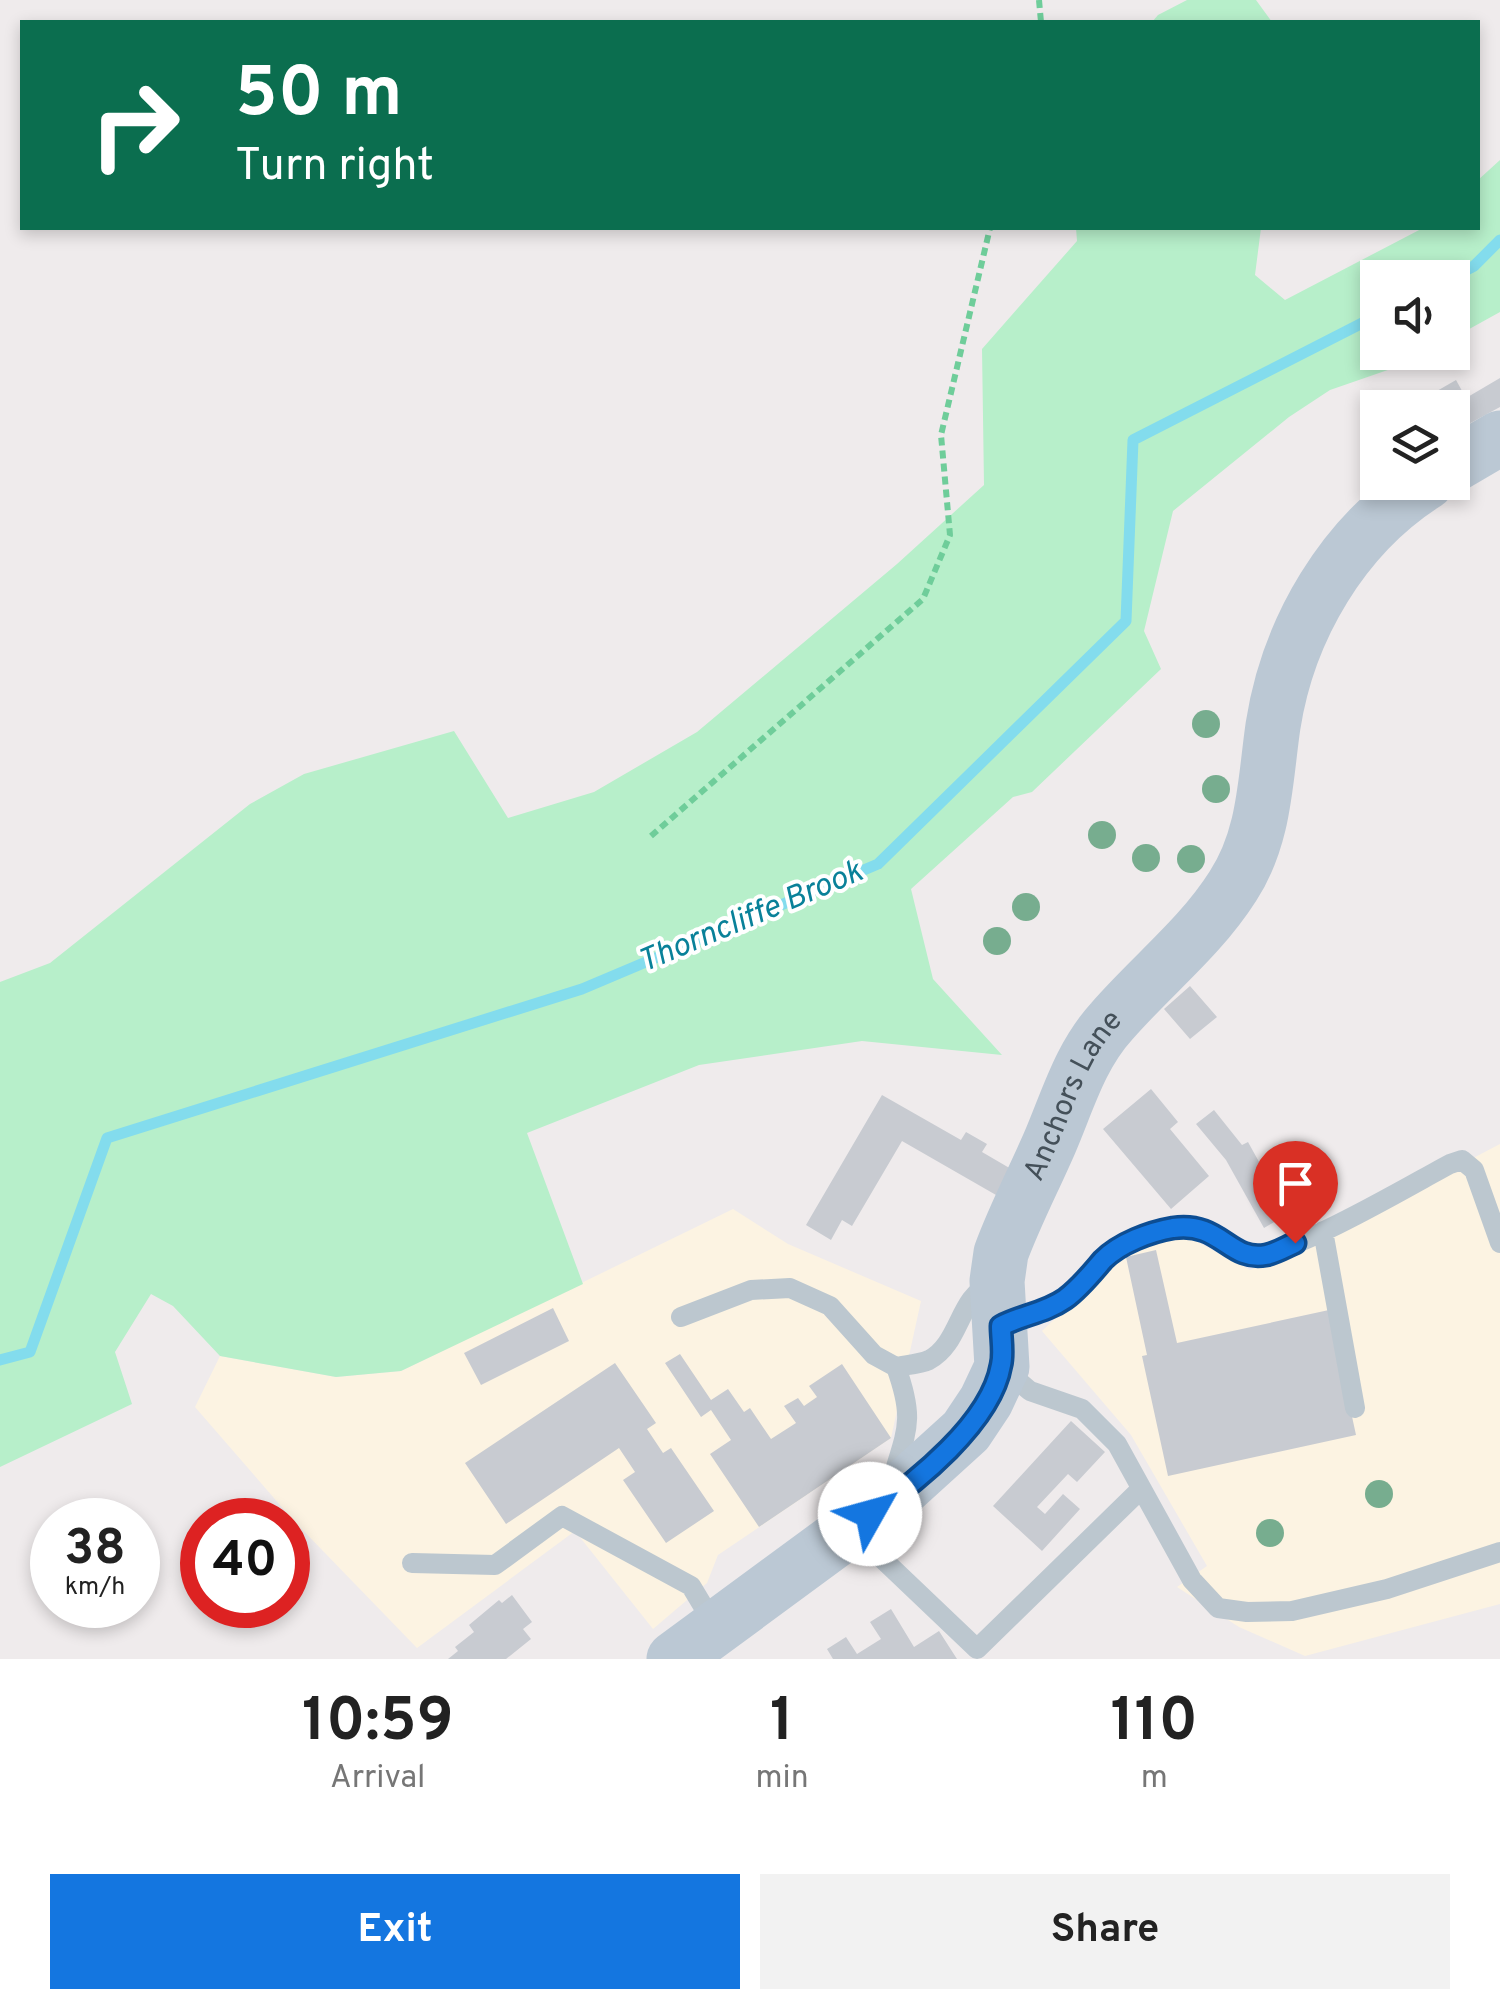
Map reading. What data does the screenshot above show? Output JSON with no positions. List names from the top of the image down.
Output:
{
  "streets": {
    "street": ["Anchors Lane"]
  },
  "water": ["Thorncliffe Brook"],
  "page": {
    "turn": ["50 m", "Turn right"],
    "speed": "38 km/h",
    "limit": "40",
    "eta": [
      "10:59",
      "Arrival",
      "1",
      "min",
      "110",
      "m"
    ],
    "buttons": ["Exit", "Share"]
  }
}
